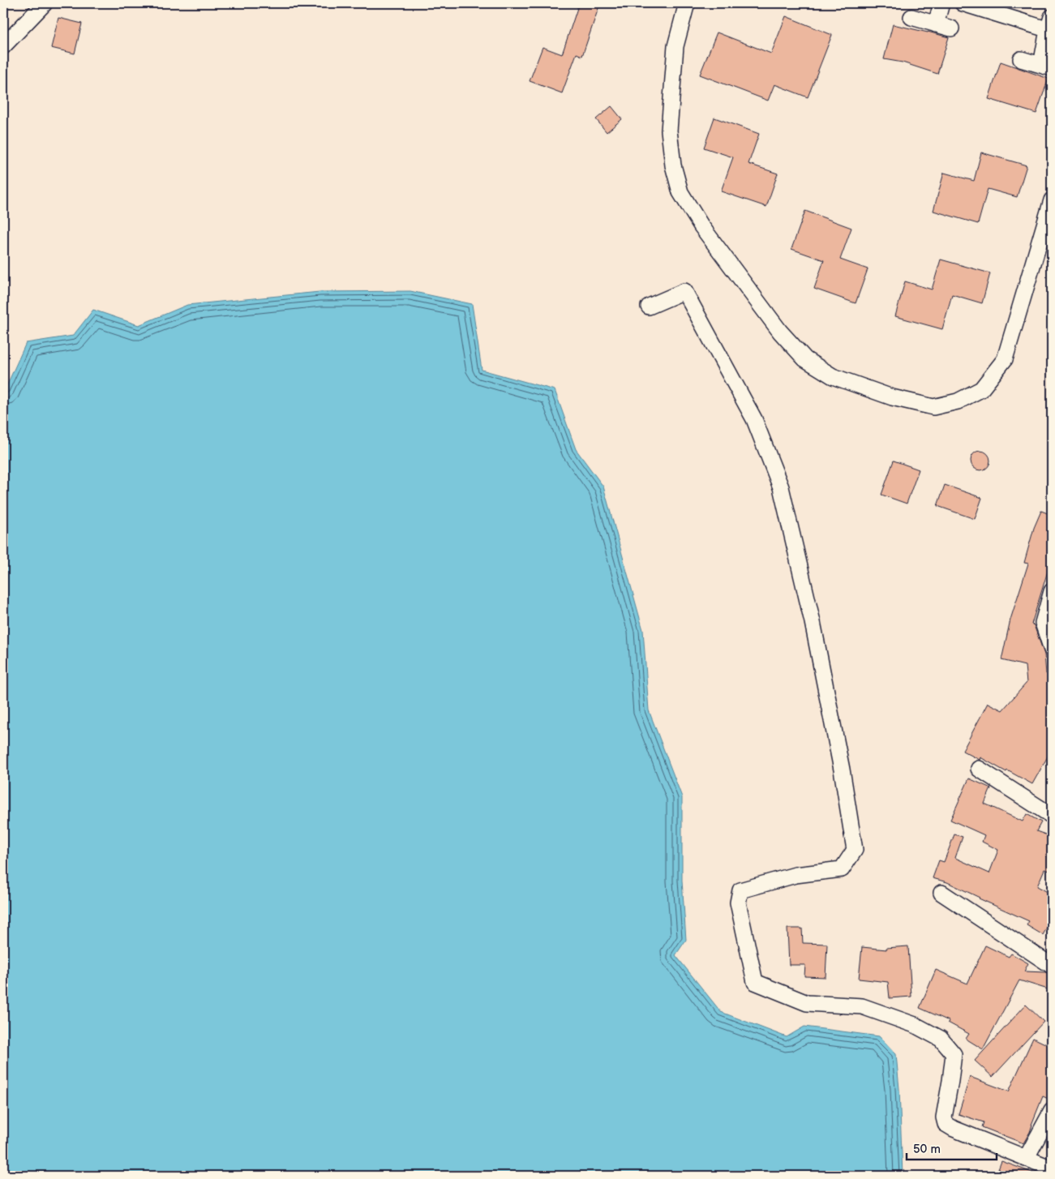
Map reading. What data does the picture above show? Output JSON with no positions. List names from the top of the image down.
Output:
{
  "scale_bar": "50 m"
}
